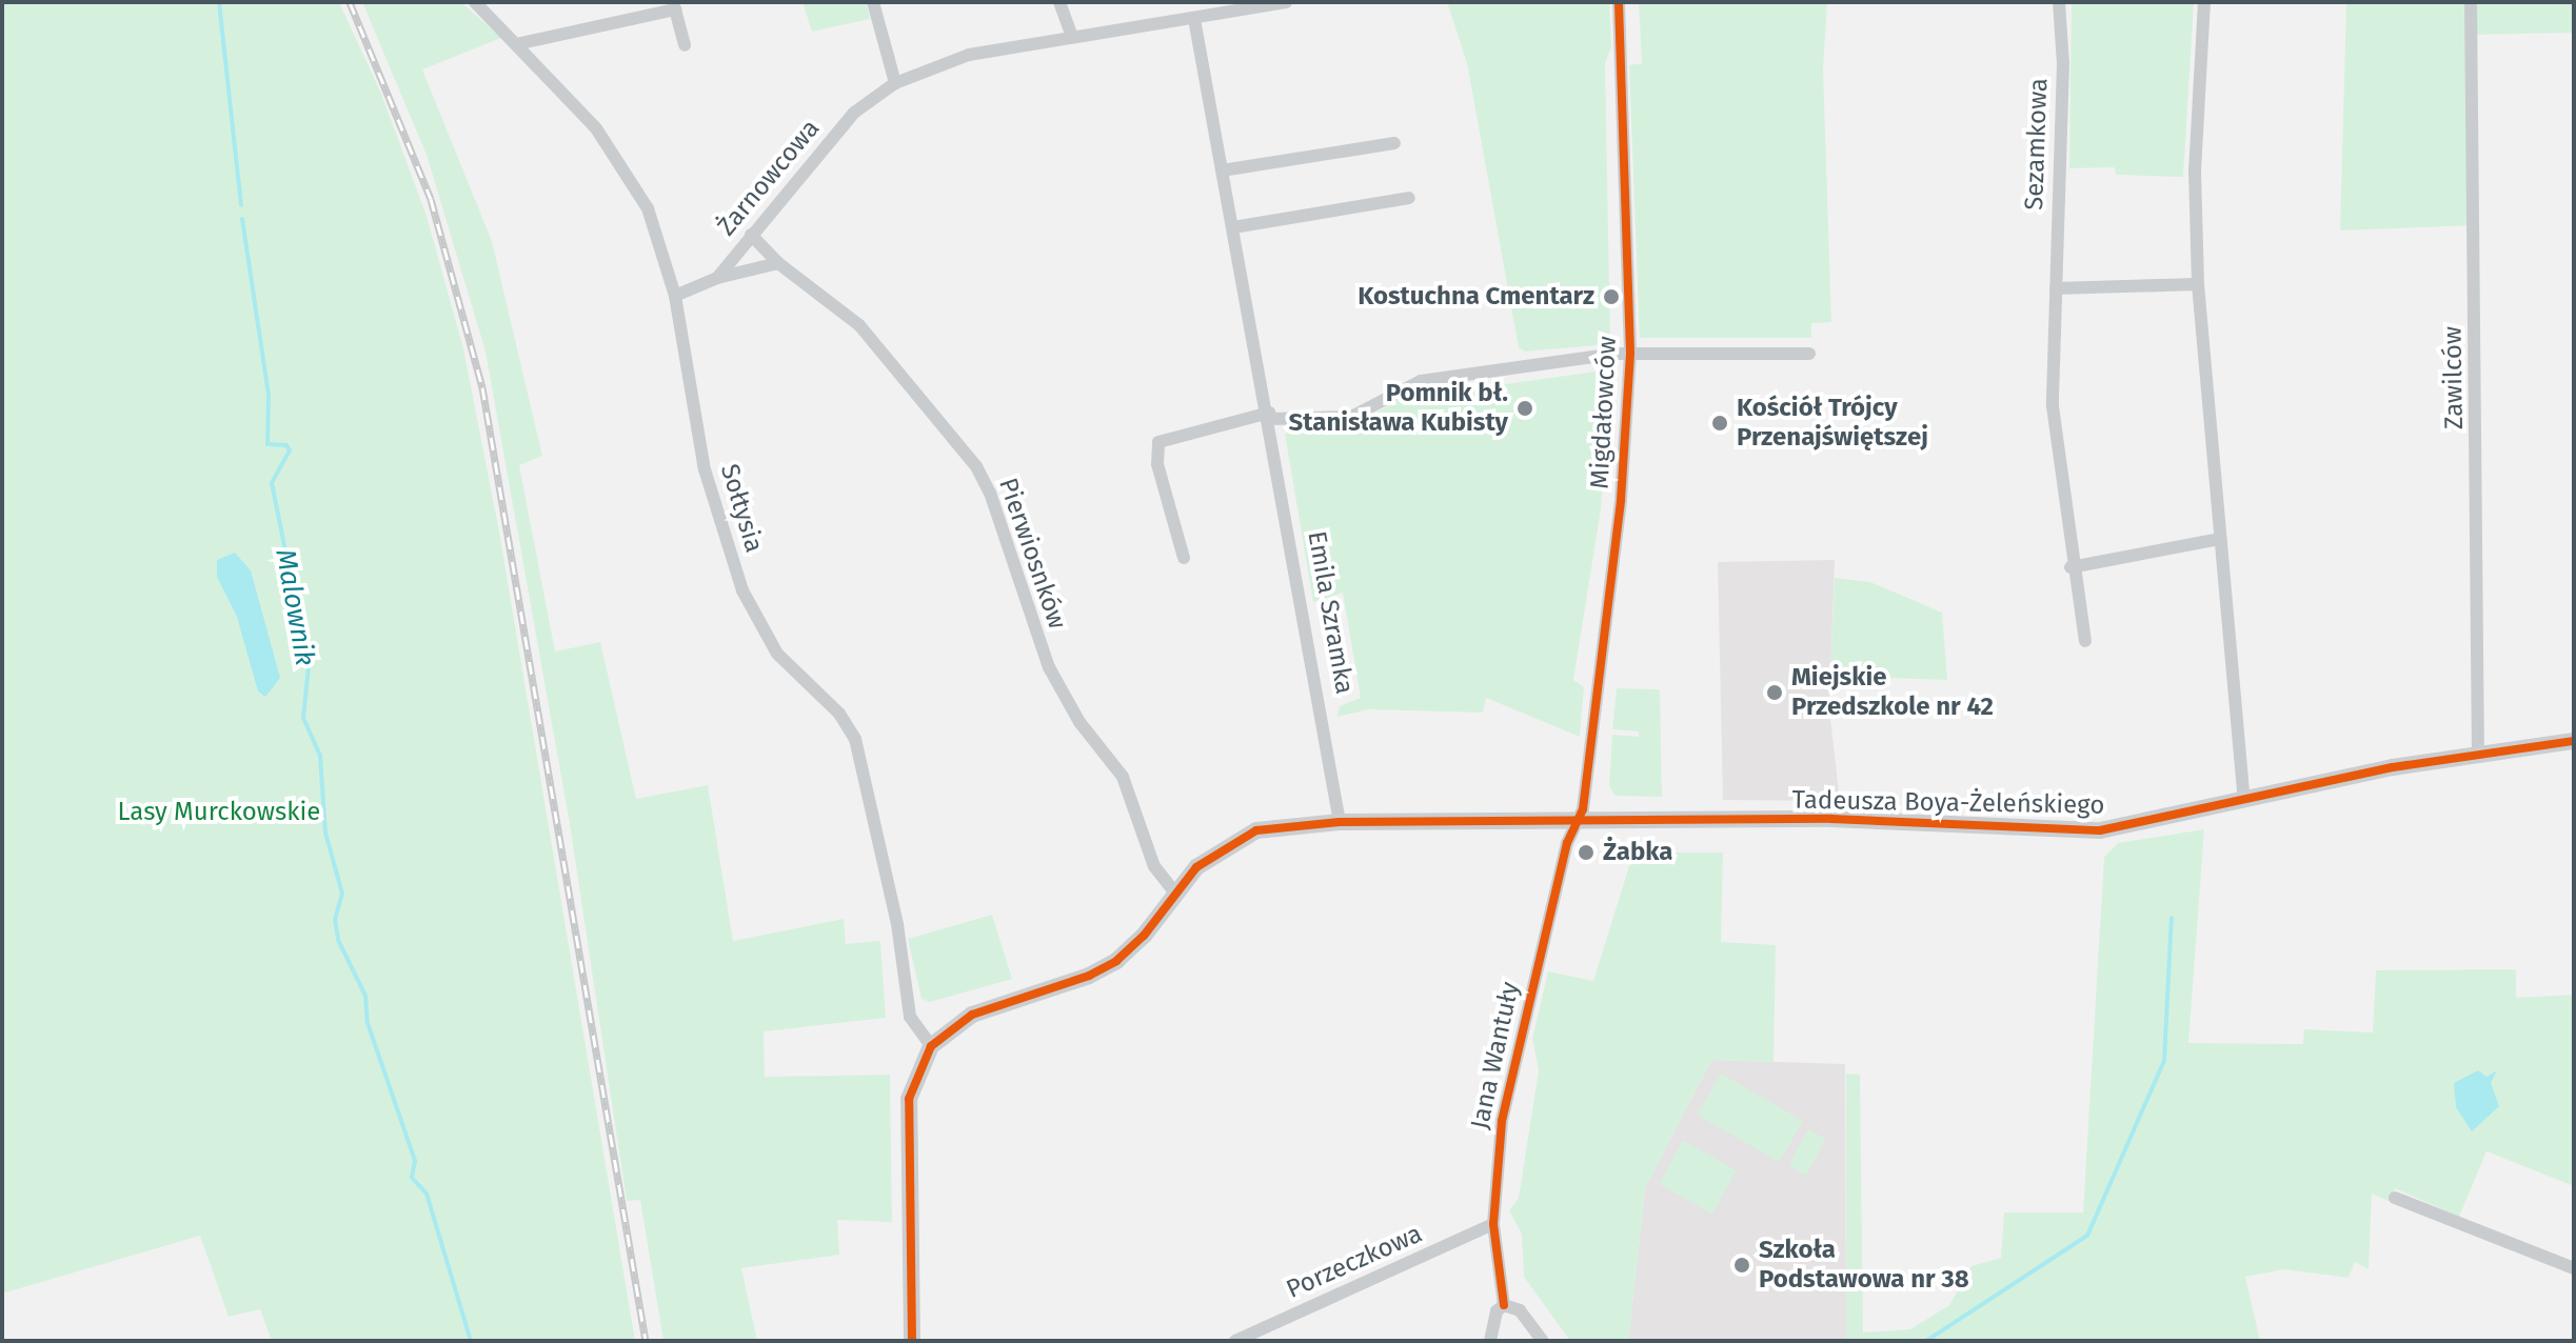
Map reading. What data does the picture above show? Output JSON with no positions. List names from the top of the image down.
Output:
{
  "streets": {
    "street": [
      "Sezamkowa",
      "Żarnowcowa",
      "Zawilców",
      "Migdałowców",
      "Sołtysia",
      "Pierwiosnków",
      "Emila Szramka",
      "Tadeusza Boya-Żeleńskiego",
      "Jana Wantuły",
      "Porzeczkowa"
    ]
  },
  "crossings": [
    ["Żarnowcowa", "Sołtysia"],
    ["Żarnowcowa", "Pierwiosnków"],
    ["Żarnowcowa", "Emila Szramka"],
    ["Zawilców", "Tadeusza Boya-Żeleńskiego"],
    ["Migdałowców", "Tadeusza Boya-Żeleńskiego"],
    ["Migdałowców", "Jana Wantuły"],
    ["Sołtysia", "Tadeusza Boya-Żeleńskiego"],
    ["Pierwiosnków", "Tadeusza Boya-Żeleńskiego"],
    ["Emila Szramka", "Tadeusza Boya-Żeleńskiego"],
    ["Tadeusza Boya-Żeleńskiego", "Jana Wantuły"],
    ["Jana Wantuły", "Porzeczkowa"]
  ],
  "water": ["Malownik"],
  "parks": ["Lasy Murckowskie"],
  "places": [
    "Kostuchna Cmentarz",
    "Pomnik bł. Stanisława Kubisty",
    "Kościół Trójcy Przenajświętszej",
    "Miejskie Przedszkole nr 42",
    "Żabka",
    "Szkoła Podstawowa nr 38"
  ]
}
